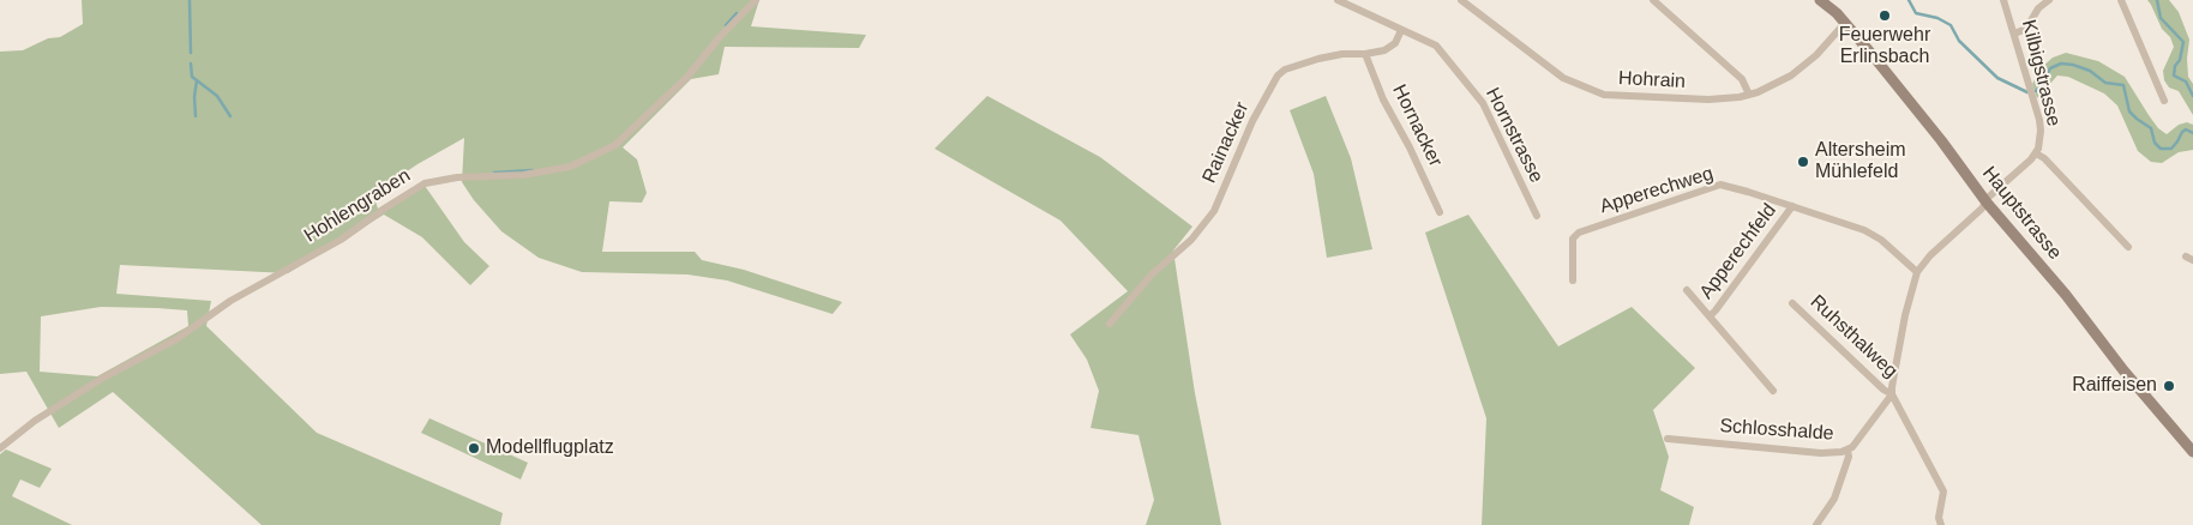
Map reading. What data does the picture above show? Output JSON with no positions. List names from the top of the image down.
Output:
{
  "streets": {
    "main road": ["Hauptstrasse"],
    "street": [
      "Kilbigstrasse",
      "Hohrain",
      "Hornacker",
      "Hornstrasse",
      "Rainacker",
      "Apperechweg",
      "Hohlengraben",
      "Apperechfeld",
      "Ruhsthalweg",
      "Schlosshalde"
    ]
  },
  "crossings": [
    ["Kilbigstrasse", "Apperechweg"],
    ["Kilbigstrasse", "Hauptstrasse"],
    ["Hohrain", "Hauptstrasse"],
    ["Hornacker", "Rainacker"],
    ["Hornstrasse", "Rainacker"],
    ["Apperechweg", "Apperechfeld"],
    ["Ruhsthalweg", "Schlosshalde"]
  ],
  "places": [
    "Feuerwehr Erlinsbach",
    "Altersheim Mühlefeld",
    "Raiffeisen",
    "Modellflugplatz"
  ]
}
